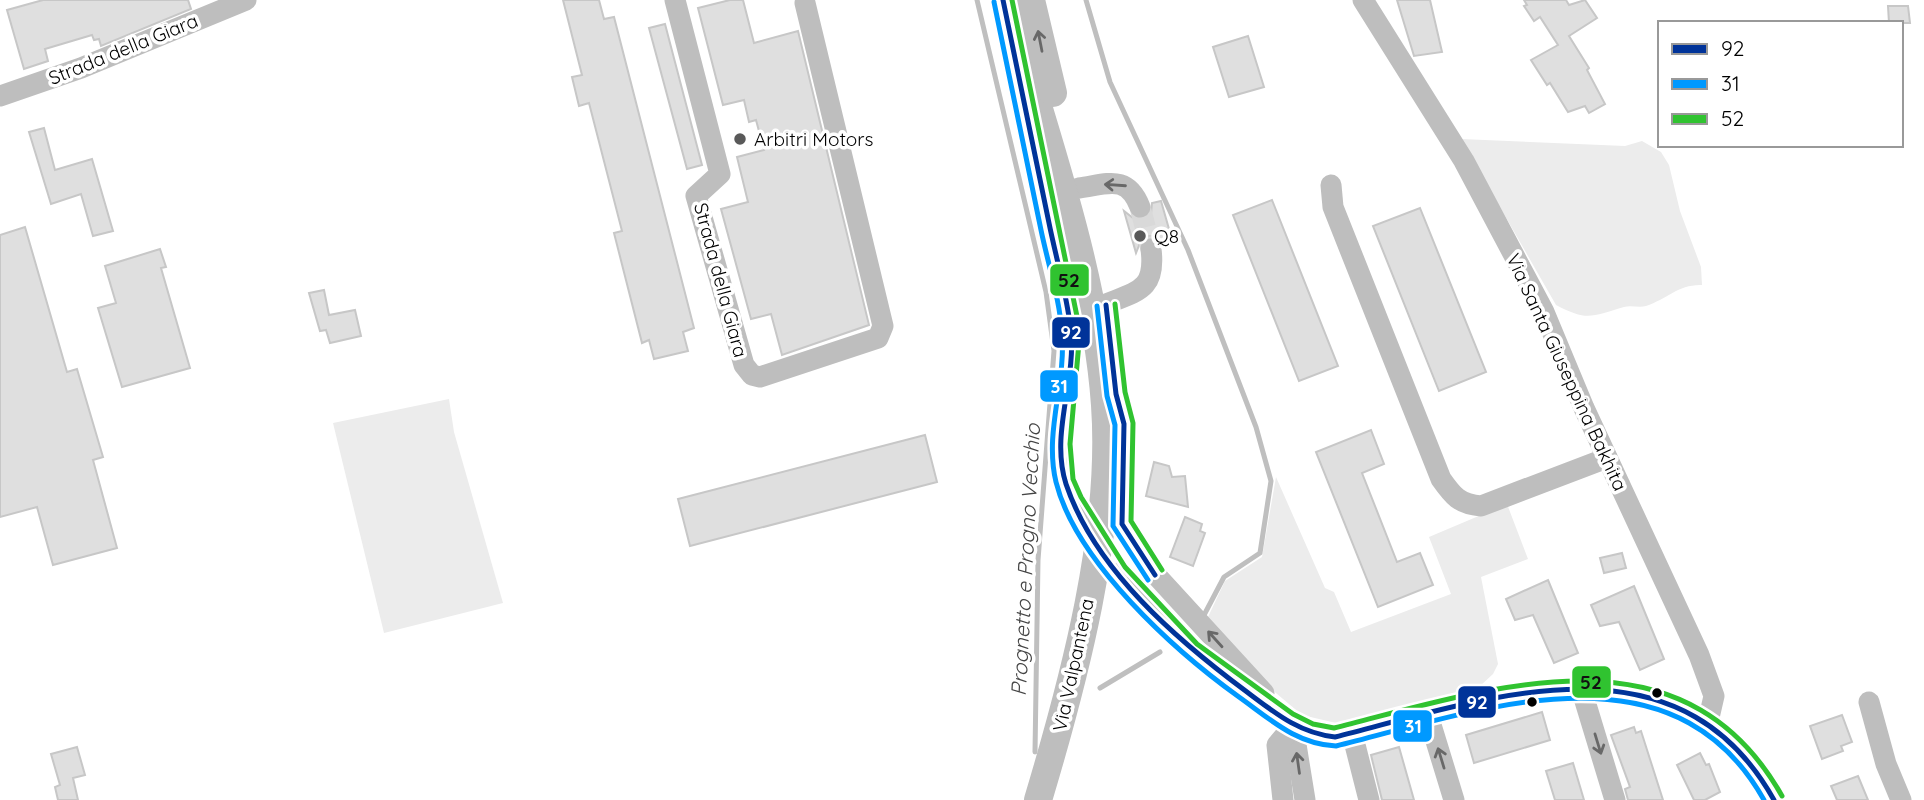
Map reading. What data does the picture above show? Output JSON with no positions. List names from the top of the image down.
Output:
{
  "streets": {
    "main road": ["Via Valpantena"],
    "street": ["Strada della Giara", "Via Santa Giuseppina Bakhita"]
  },
  "water": ["Prognetto e Progno Vecchio"],
  "places": ["Arbitri Motors", "Q8"],
  "lines": ["transit line 92", "transit line 52", "transit line 31"],
  "legend": ["92", "31", "52"]
}
